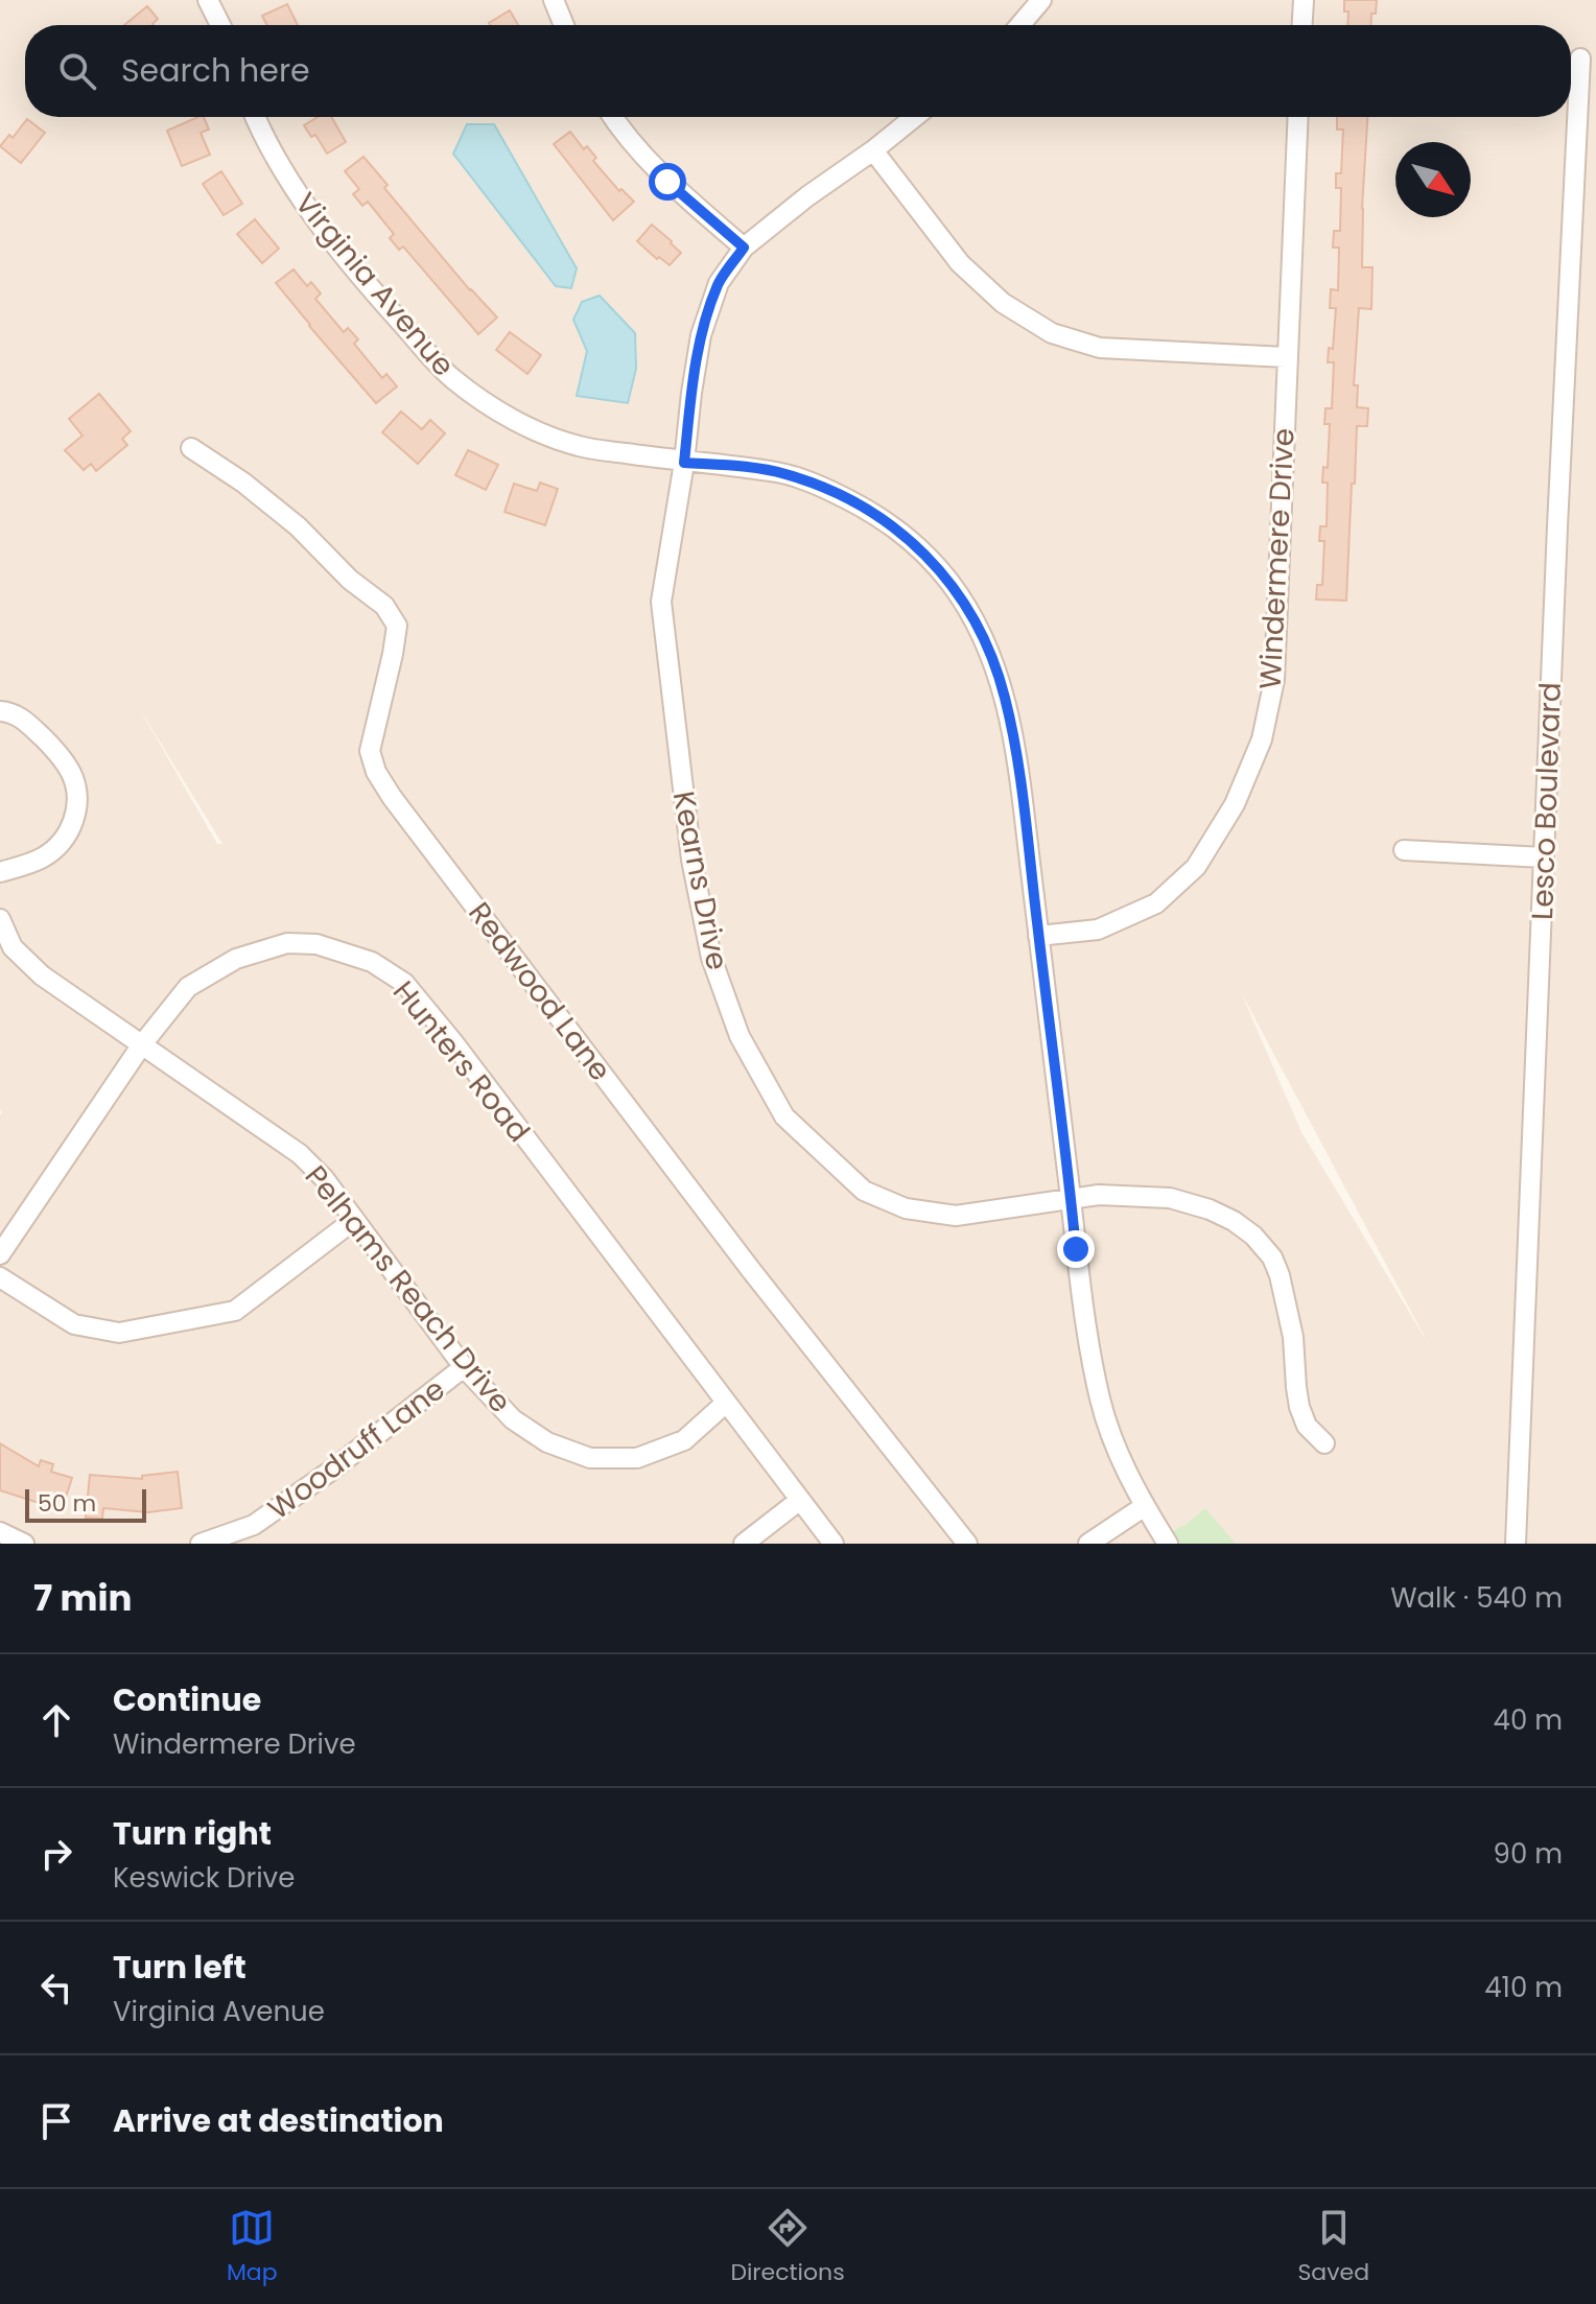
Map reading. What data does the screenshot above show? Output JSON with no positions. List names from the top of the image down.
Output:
{
  "streets": {
    "street": [
      "Virginia Avenue",
      "Windermere Drive",
      "Lesco Boulevard",
      "Kearns Drive",
      "Redwood Lane",
      "Hunters Road",
      "Pelhams Reach Drive",
      "Woodruff Lane"
    ]
  },
  "crossings": [
    ["Virginia Avenue", "Windermere Drive"],
    ["Virginia Avenue", "Kearns Drive"],
    ["Hunters Road", "Pelhams Reach Drive"],
    ["Pelhams Reach Drive", "Woodruff Lane"]
  ],
  "scale_bar": "50 m",
  "north": "bottom right",
  "page": {
    "search": "Search here",
    "scale": "50 m",
    "heading": ["7 min", "Walk · 540 m"],
    "list": [
      ["Continue", "Windermere Drive", "40 m"],
      ["Turn right", "Keswick Drive", "90 m"],
      ["Turn left", "Virginia Avenue", "410 m"],
      "Arrive at destination"
    ],
    "nav": ["Map", "Directions", "Saved"]
  }
}
